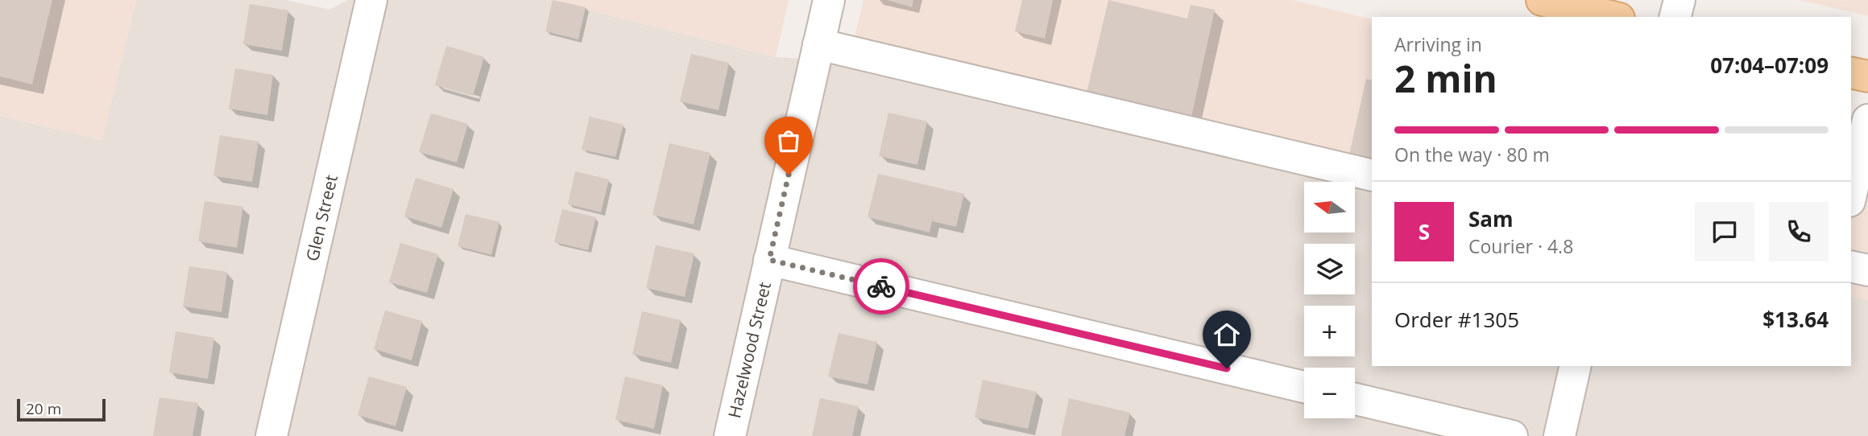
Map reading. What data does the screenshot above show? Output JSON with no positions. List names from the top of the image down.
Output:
{
  "streets": {
    "street": ["Glen Street", "Hazelwood Street"]
  },
  "scale_bar": "20 m",
  "north": "left",
  "page": {
    "heading": ["2 min", "Arriving in", "07:04–07:09"],
    "panel": [
      "Sam",
      "Courier · 4.8",
      "Order #1305",
      "$13.64"
    ],
    "bar": "On the way · 80 m",
    "map_buttons": ["+", "−"],
    "round": "S",
    "scale": "20 m"
  }
}
